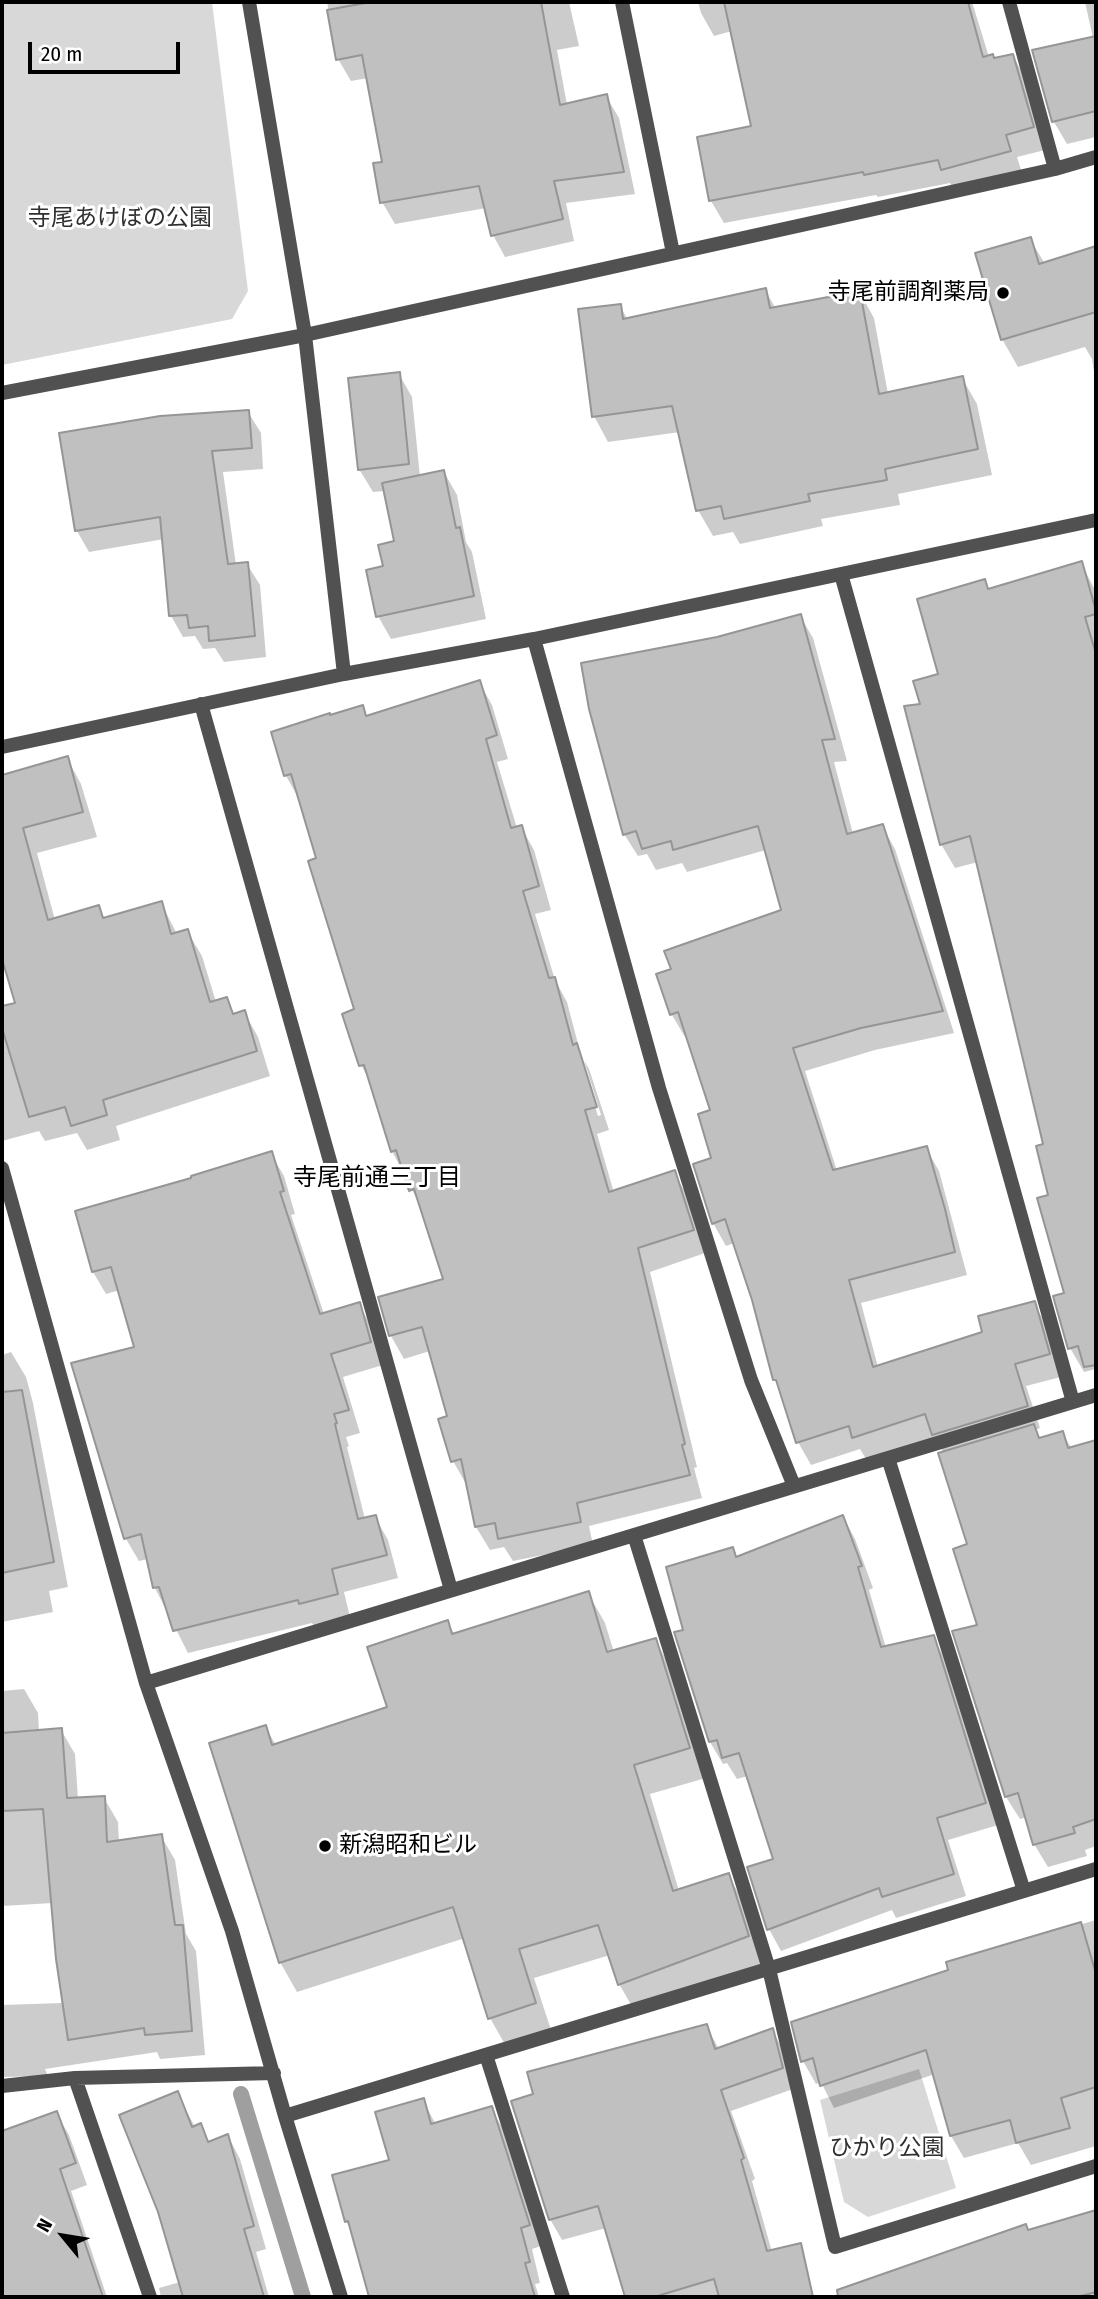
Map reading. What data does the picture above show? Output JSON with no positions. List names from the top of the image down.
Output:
{
  "districts": ["寺尾前通三丁目"],
  "parks": ["寺尾あけぼの公園", "ひかり公園"],
  "places": ["寺尾前調剤薬局", "新潟昭和ビル"],
  "scale_bar": "20 m",
  "north": "top left"
}
